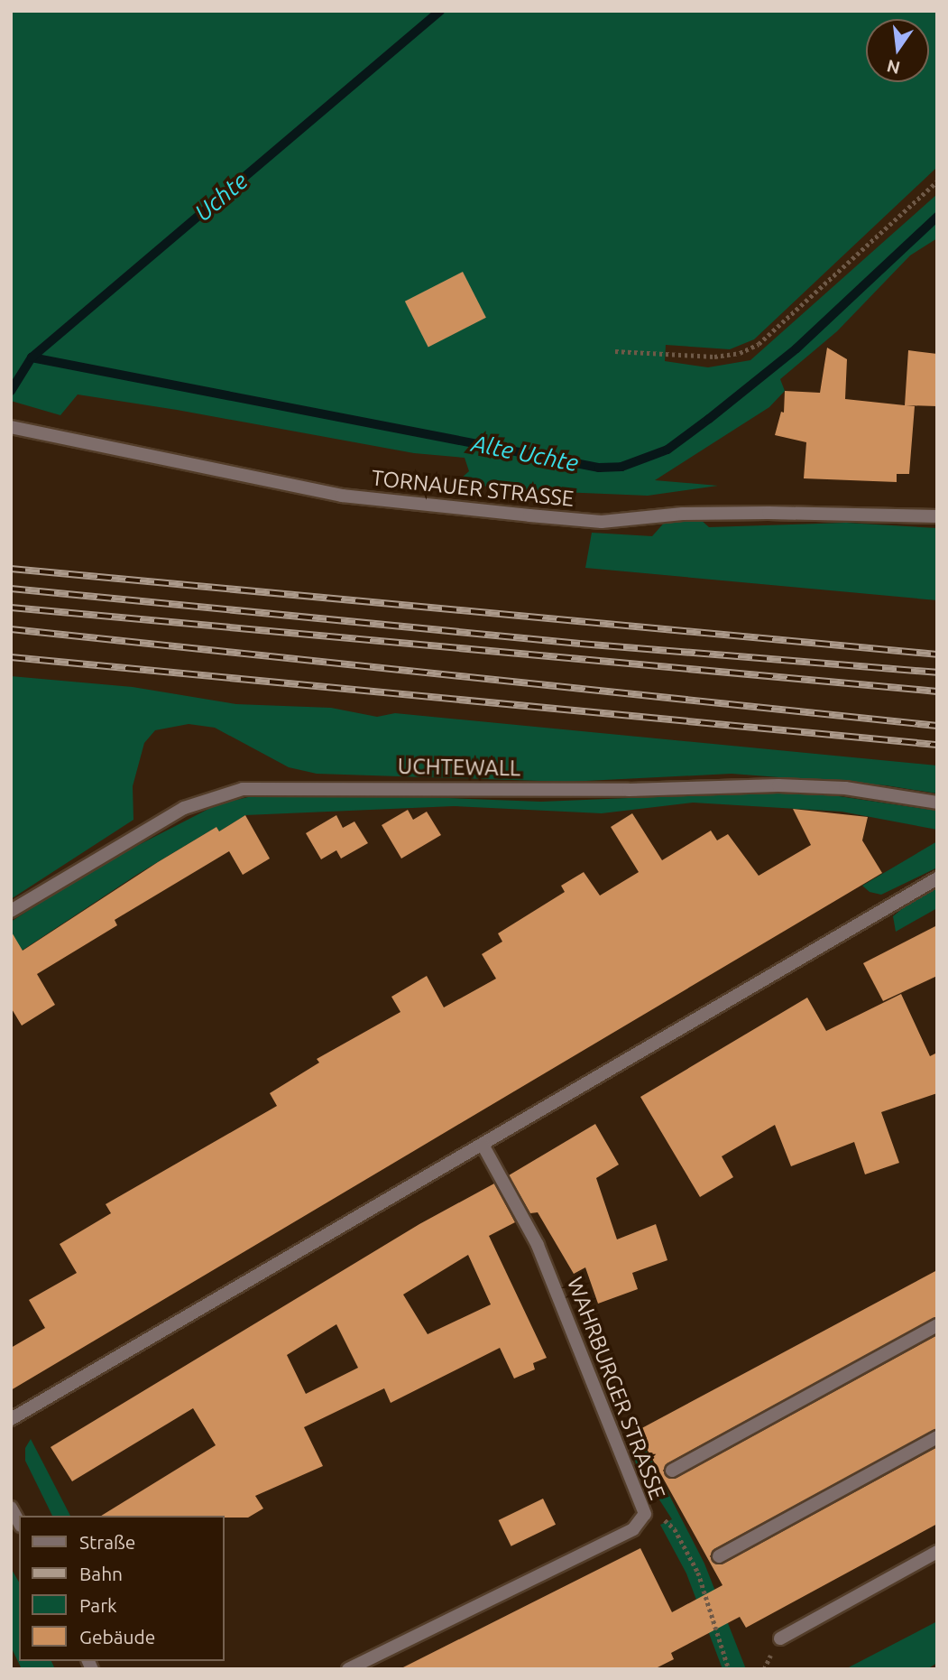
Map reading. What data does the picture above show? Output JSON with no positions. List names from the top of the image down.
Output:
{
  "streets": {
    "street": ["TORNAUER STRASSE", "UCHTEWALL", "WAHRBURGER STRASSE"]
  },
  "water": ["Uchte", "Alte Uchte"],
  "legend": [
    "Straße",
    "Bahn",
    "Park",
    "Gebäude"
  ],
  "north": "bottom"
}
